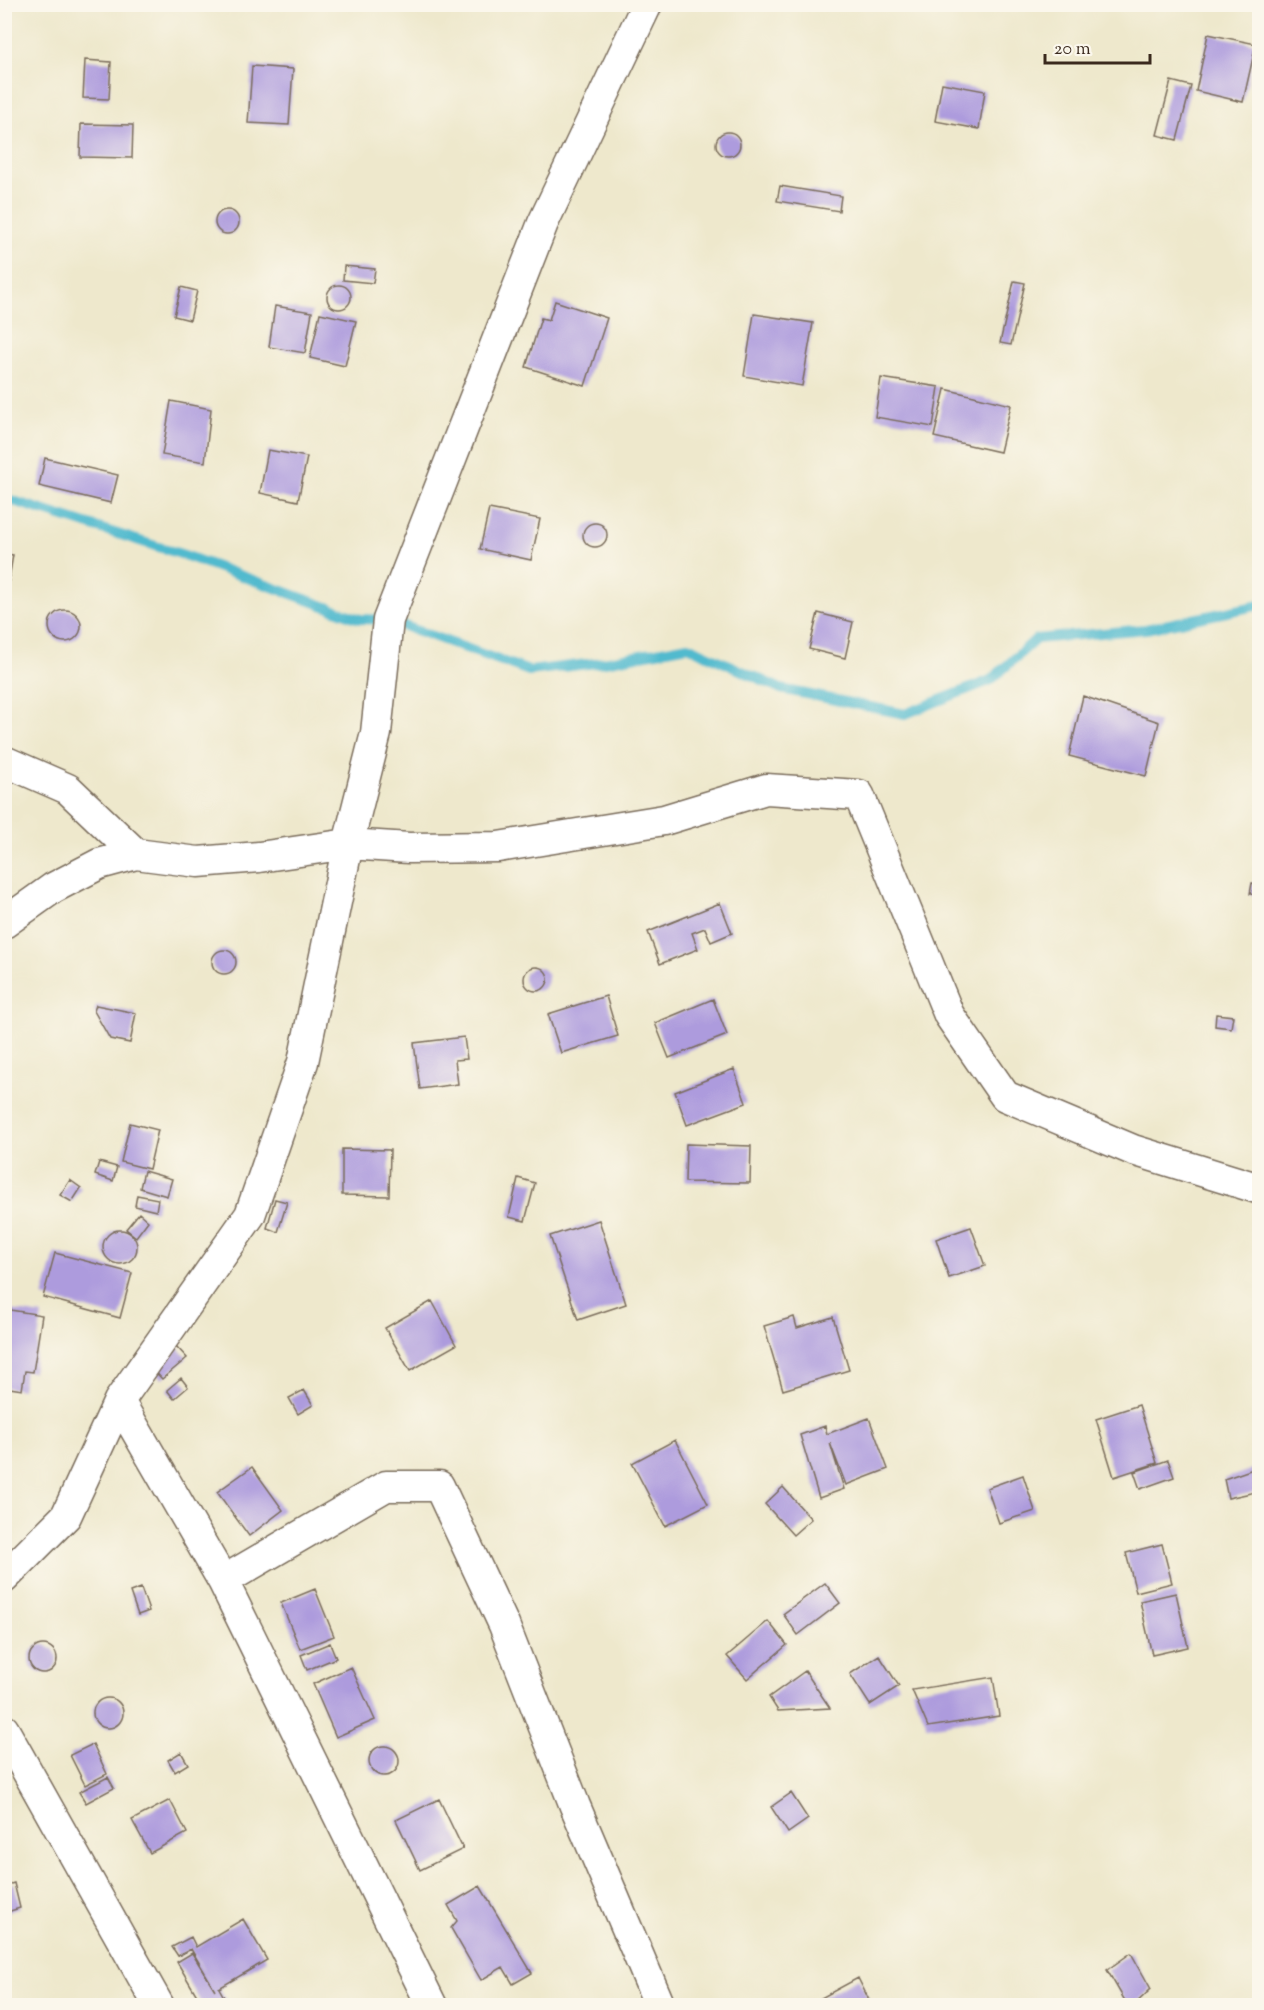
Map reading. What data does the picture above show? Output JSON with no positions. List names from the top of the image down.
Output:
{
  "scale_bar": "20 m"
}
